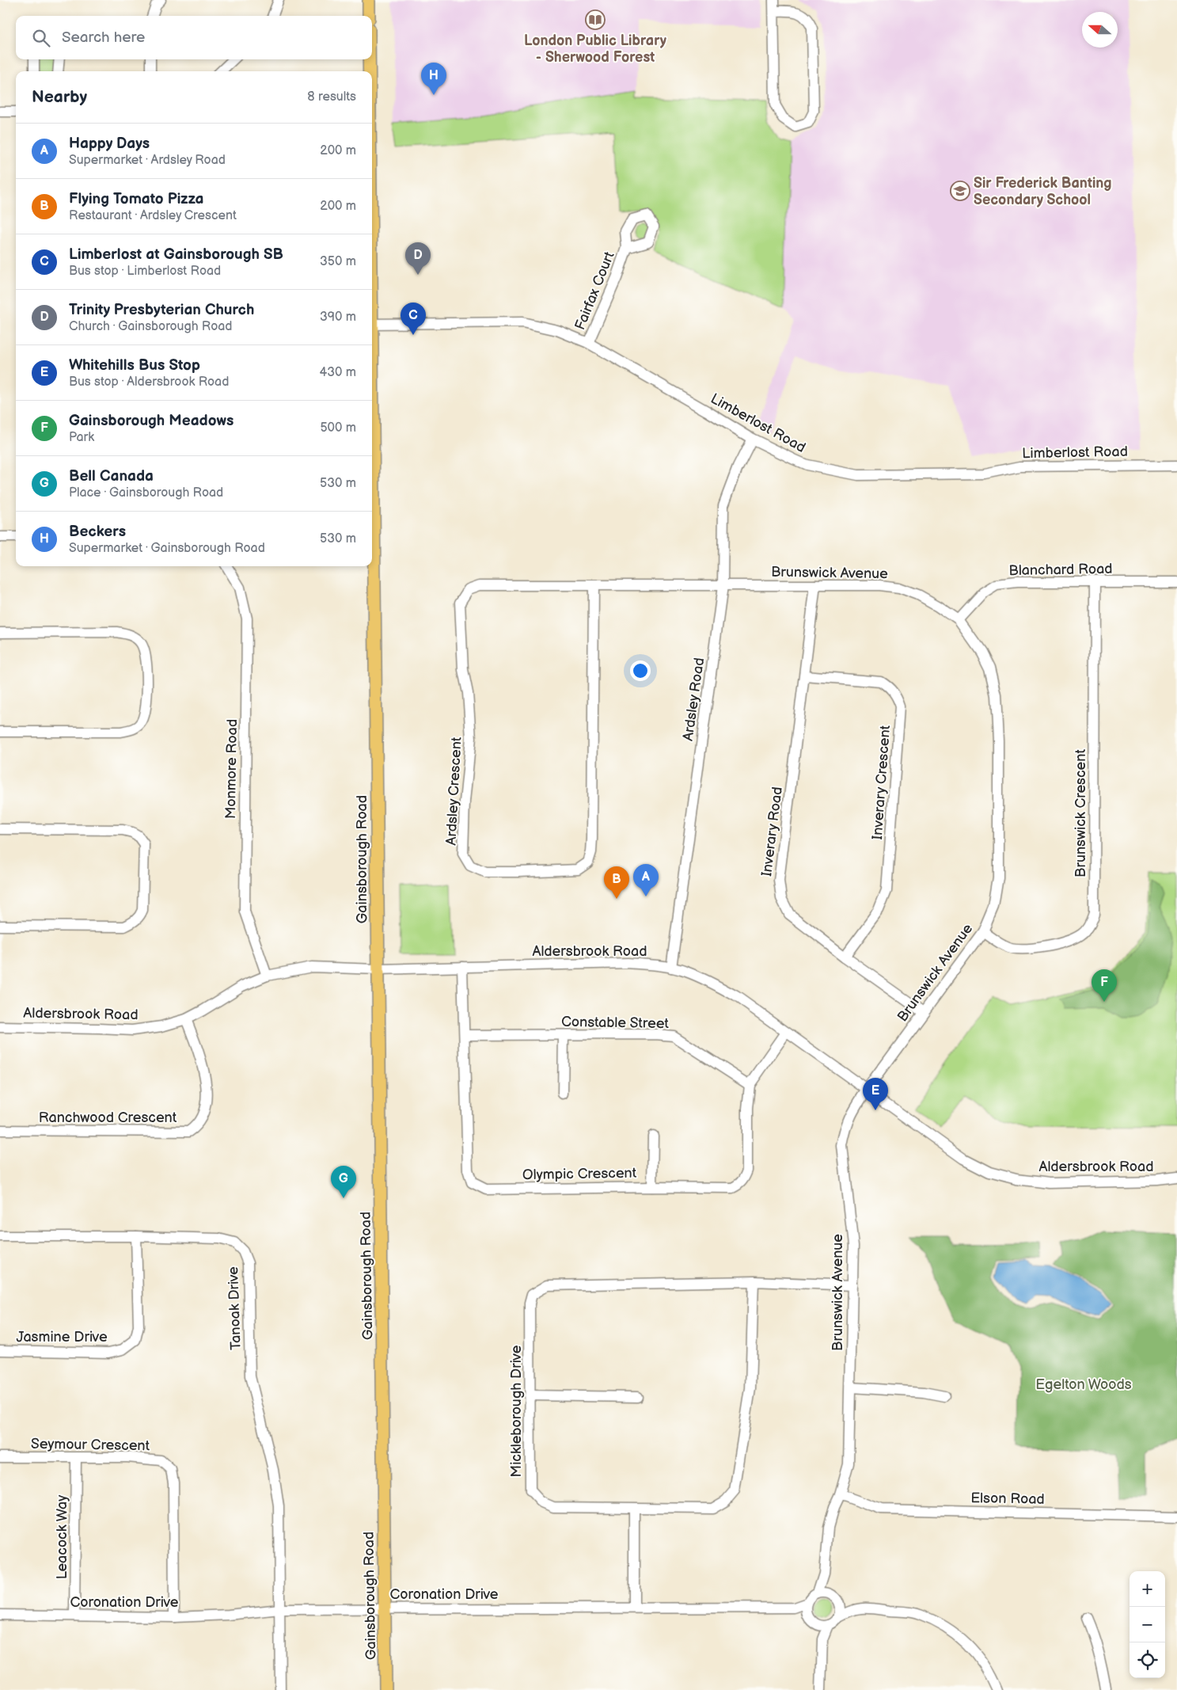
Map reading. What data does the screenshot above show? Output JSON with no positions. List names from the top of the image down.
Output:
{
  "streets": {
    "main road": ["Gainsborough Road"],
    "street": [
      "Fairfax Court",
      "Limberlost Road",
      "Blanchard Road",
      "Brunswick Avenue",
      "Ardsley Road",
      "Monmore Road",
      "Inverary Crescent",
      "Ardsley Crescent",
      "Brunswick Crescent",
      "Inverary Road",
      "Aldersbrook Road",
      "Constable Street",
      "Ranchwood Crescent",
      "Olympic Crescent",
      "Tanoak Drive",
      "Jasmine Drive",
      "Mickleborough Drive",
      "Seymour Crescent",
      "Elson Road",
      "Leacock Way",
      "Coronation Drive"
    ]
  },
  "crossings": [
    ["Fairfax Court", "Limberlost Road"],
    ["Limberlost Road", "Ardsley Road"],
    ["Blanchard Road", "Brunswick Avenue"],
    ["Blanchard Road", "Brunswick Crescent"],
    ["Brunswick Avenue", "Ardsley Road"],
    ["Brunswick Avenue", "Ardsley Crescent"],
    ["Brunswick Avenue", "Brunswick Crescent"],
    ["Brunswick Avenue", "Inverary Road"],
    ["Brunswick Avenue", "Aldersbrook Road"],
    ["Brunswick Avenue", "Mickleborough Drive"],
    ["Brunswick Avenue", "Elson Road"],
    ["Brunswick Avenue", "Coronation Drive"],
    ["Ardsley Road", "Ardsley Crescent"],
    ["Ardsley Road", "Aldersbrook Road"],
    ["Monmore Road", "Aldersbrook Road"],
    ["Inverary Crescent", "Inverary Road"],
    ["Gainsborough Road", "Aldersbrook Road"],
    ["Gainsborough Road", "Coronation Drive"],
    ["Aldersbrook Road", "Ranchwood Crescent"],
    ["Aldersbrook Road", "Olympic Crescent"],
    ["Constable Street", "Olympic Crescent"],
    ["Tanoak Drive", "Jasmine Drive"],
    ["Tanoak Drive", "Coronation Drive"],
    ["Seymour Crescent", "Leacock Way"],
    ["Seymour Crescent", "Coronation Drive"],
    ["Leacock Way", "Coronation Drive"]
  ],
  "parks": ["Egelton Woods"],
  "places": {
    "library": ["London Public Library - Sherwood Forest"],
    "school or university": ["Sir Frederick Banting Secondary School"]
  },
  "north": "left",
  "page": {
    "search": "Search here",
    "pins": [
      "H",
      "D",
      "C",
      "A",
      "B",
      "F",
      "E",
      "G"
    ],
    "heading": ["Nearby", "8 results"],
    "list": [
      {
        "mark": "A",
        "name": "Happy Days",
        "note": "Supermarket · Ardsley Road",
        "value": "200 m"
      },
      {
        "mark": "B",
        "name": "Flying Tomato Pizza",
        "note": "Restaurant · Ardsley Crescent",
        "value": "200 m"
      },
      {
        "mark": "C",
        "name": "Limberlost at Gainsborough SB",
        "note": "Bus stop · Limberlost Road",
        "value": "350 m"
      },
      {
        "mark": "D",
        "name": "Trinity Presbyterian Church",
        "note": "Church · Gainsborough Road",
        "value": "390 m"
      },
      {
        "mark": "E",
        "name": "Whitehills Bus Stop",
        "note": "Bus stop · Aldersbrook Road",
        "value": "430 m"
      },
      {
        "mark": "F",
        "name": "Gainsborough Meadows",
        "note": "Park",
        "value": "500 m"
      },
      {
        "mark": "G",
        "name": "Bell Canada",
        "note": "Place · Gainsborough Road",
        "value": "530 m"
      },
      {
        "mark": "H",
        "name": "Beckers",
        "note": "Supermarket · Gainsborough Road",
        "value": "530 m"
      }
    ],
    "map_buttons": ["+", "−"]
  }
}
